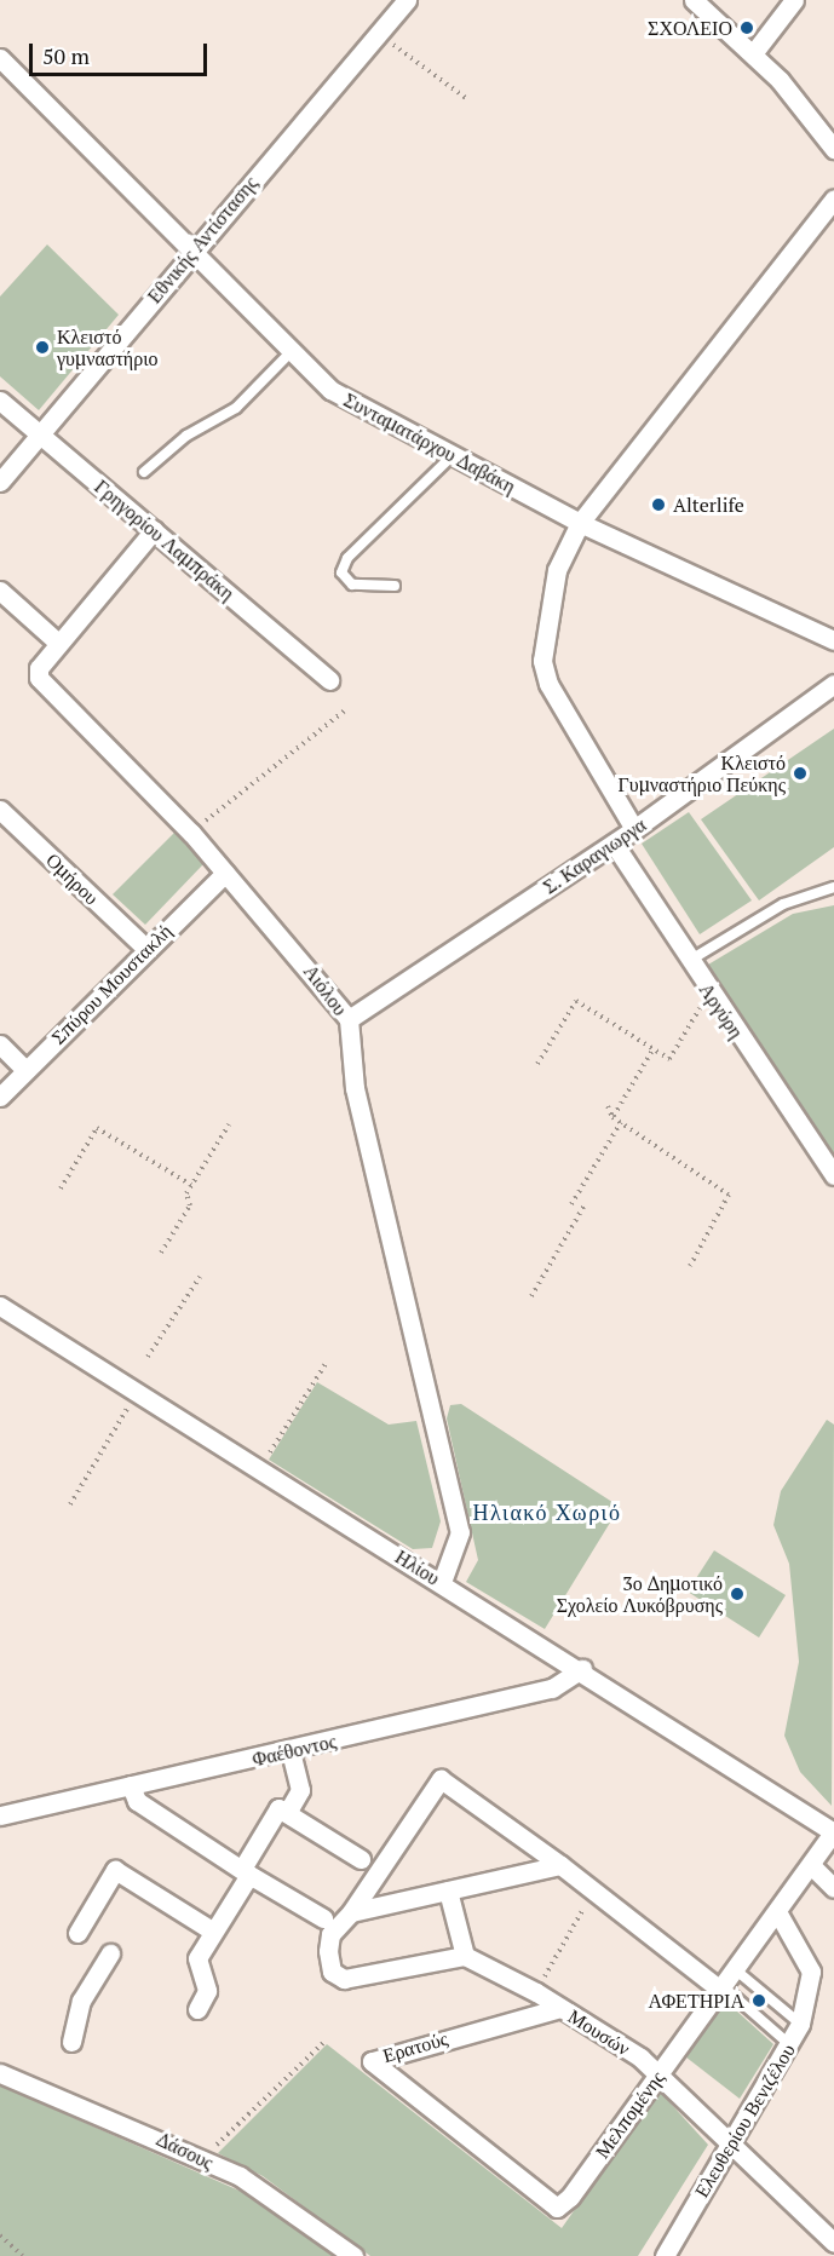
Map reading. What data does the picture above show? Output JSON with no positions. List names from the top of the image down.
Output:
{
  "streets": {
    "street": [
      "Εθνικής Αντίστασης",
      "Συνταματάρχου Δαβάκη",
      "Γρηγορίου Λαμπράκη",
      "Σ. Καραγιωργα",
      "Ομήρου",
      "Σπύρου Μουστακλή",
      "Αιόλου",
      "Αργύρη",
      "Ηλίου",
      "Φαέθοντος",
      "Μουσών",
      "Ερατούς",
      "Μελπομένης",
      "Ελευθερίου Βενιζέλου",
      "Δάσους"
    ]
  },
  "crossings": [
    ["Εθνικής Αντίστασης", "Συνταματάρχου Δαβάκη"],
    ["Εθνικής Αντίστασης", "Γρηγορίου Λαμπράκη"],
    ["Γρηγορίου Λαμπράκη", "Αιόλου"],
    ["Σ. Καραγιωργα", "Αιόλου"],
    ["Σ. Καραγιωργα", "Αργύρη"],
    ["Ομήρου", "Σπύρου Μουστακλή"],
    ["Σπύρου Μουστακλή", "Αιόλου"],
    ["Αιόλου", "Ηλίου"],
    ["Ηλίου", "Φαέθοντος"],
    ["Μουσών", "Ερατούς"],
    ["Μουσών", "Μελπομένης"],
    ["Μουσών", "Ελευθερίου Βενιζέλου"],
    ["Ερατούς", "Μελπομένης"],
    ["Μελπομένης", "Ελευθερίου Βενιζέλου"]
  ],
  "districts": ["Ηλιακό Χωριό"],
  "places": [
    "ΣΧΟΛΕΙΟ",
    "Κλειστό γυμναστήριο",
    "Alterlife",
    "Κλειστό Γυμναστήριο Πεύκης",
    "3ο Δημοτικό Σχολείο Λυκόβρυσης",
    "ΑΦΕΤΗΡΙΑ"
  ],
  "scale_bar": "50 m"
}
